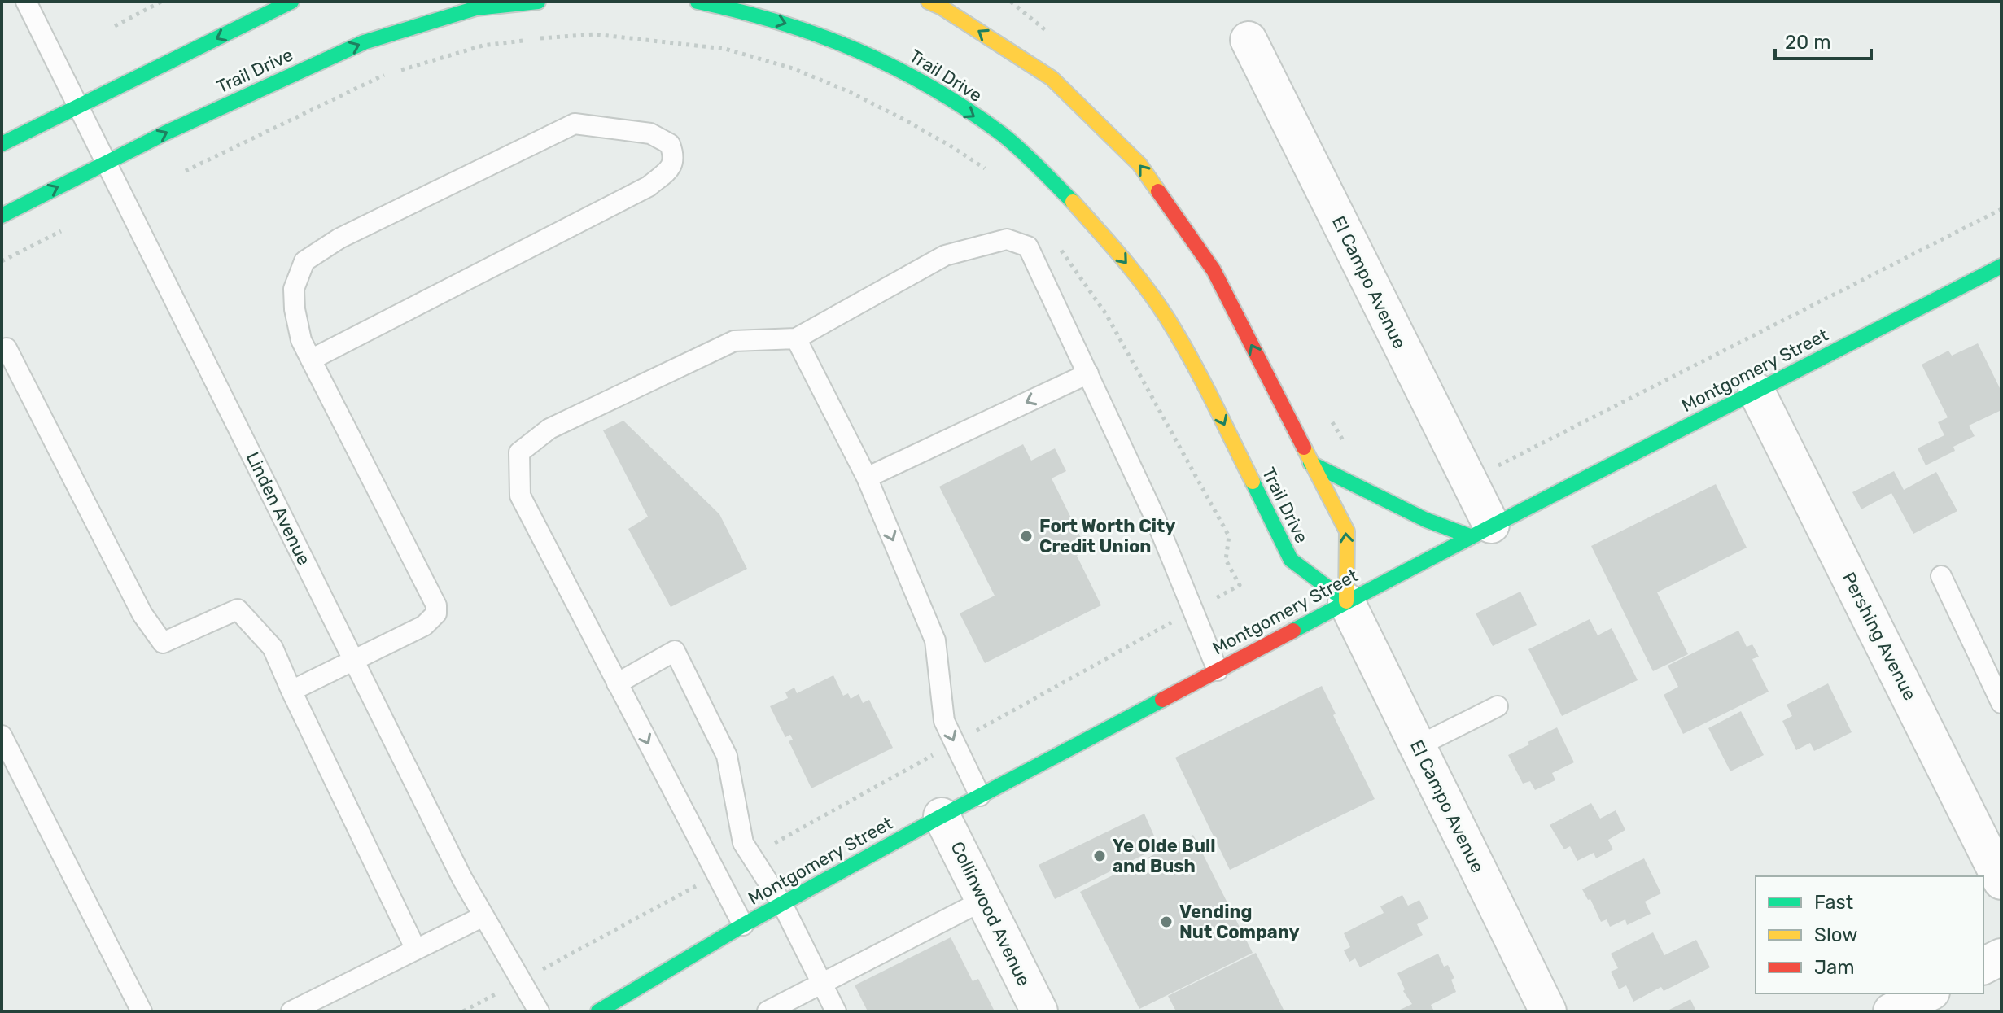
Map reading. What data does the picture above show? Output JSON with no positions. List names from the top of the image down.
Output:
{
  "streets": {
    "street": [
      "Trail Drive",
      "El Campo Avenue",
      "Montgomery Street",
      "Pershing Avenue",
      "Collinwood Avenue"
    ],
    "lane": ["Linden Avenue"]
  },
  "crossings": [
    ["Trail Drive", "El Campo Avenue"],
    ["Trail Drive", "Montgomery Street"],
    ["Trail Drive", "Linden Avenue"],
    ["El Campo Avenue", "Montgomery Street"],
    ["Montgomery Street", "Pershing Avenue"],
    ["Montgomery Street", "Collinwood Avenue"]
  ],
  "one_way": ["Trail Drive"],
  "places": ["Fort Worth City Credit Union", "Ye Olde Bull and Bush", "Vending Nut Company"],
  "legend": ["Fast", "Slow", "Jam"],
  "scale_bar": "20 m"
}
